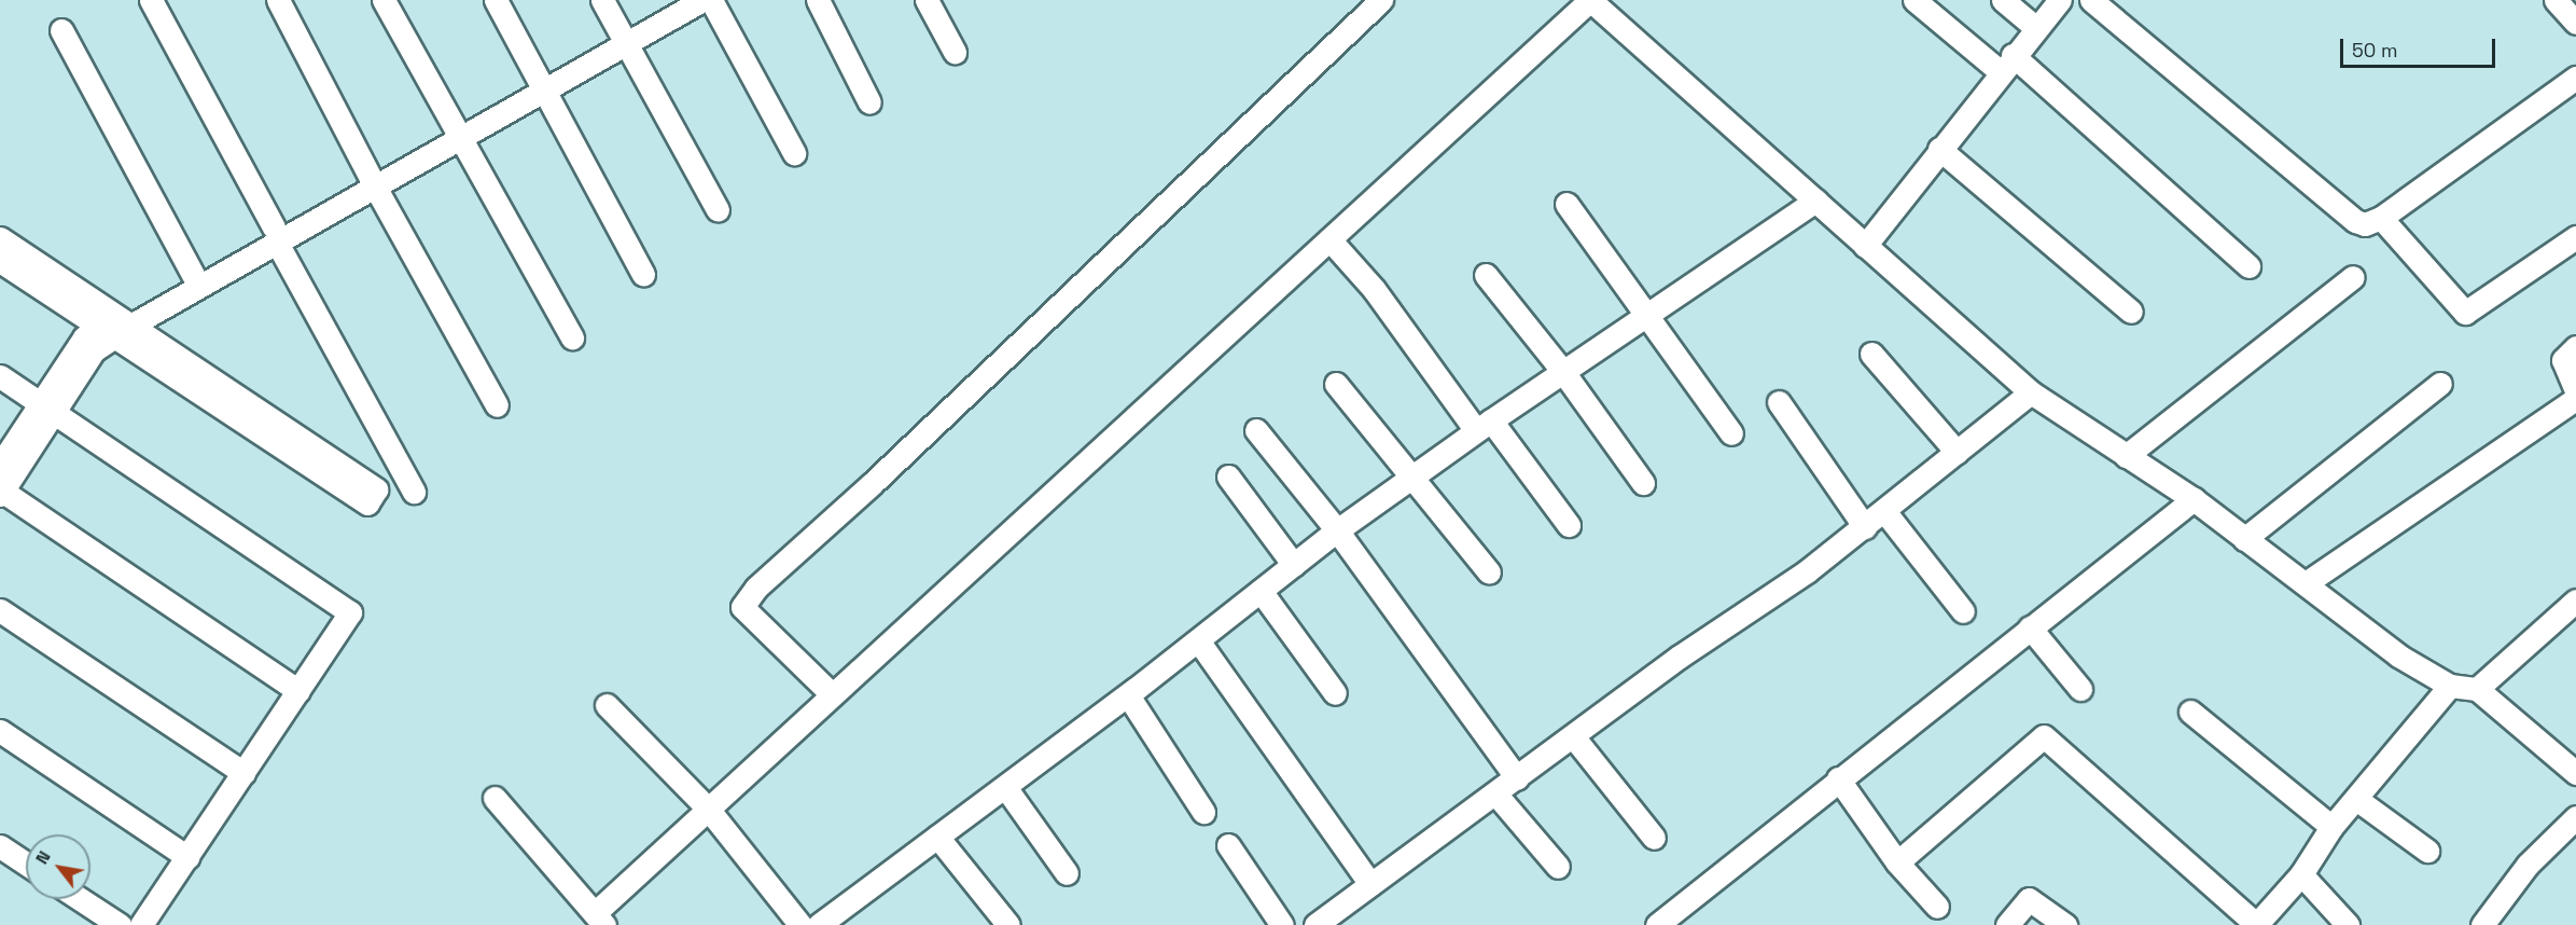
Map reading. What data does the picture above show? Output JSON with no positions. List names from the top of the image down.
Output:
{
  "scale_bar": "50 m",
  "north": "top left"
}
